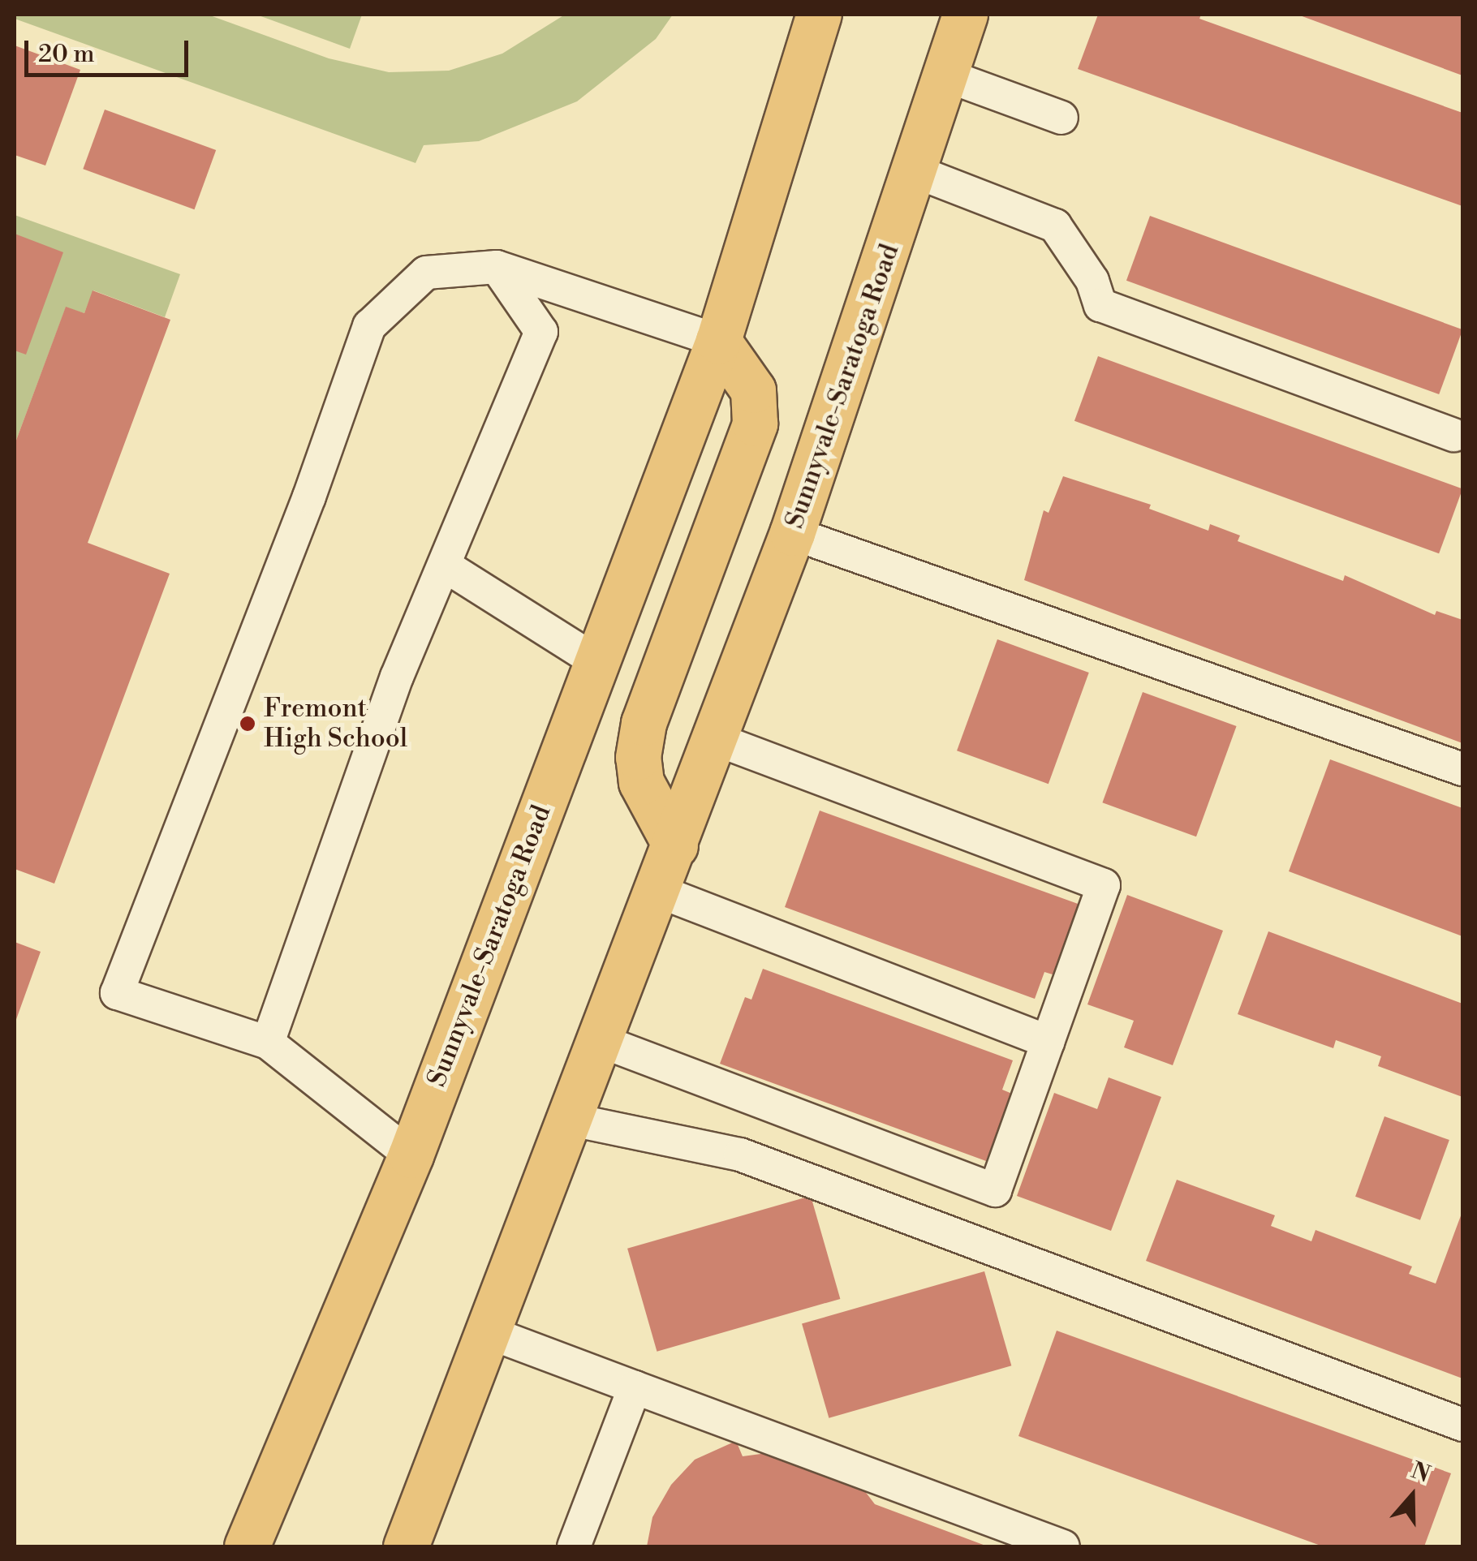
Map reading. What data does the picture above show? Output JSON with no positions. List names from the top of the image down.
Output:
{
  "streets": {
    "main road": ["Sunnyvale-Saratoga Road"]
  },
  "places": ["Fremont High School"],
  "scale_bar": "20 m",
  "north": "top"
}
